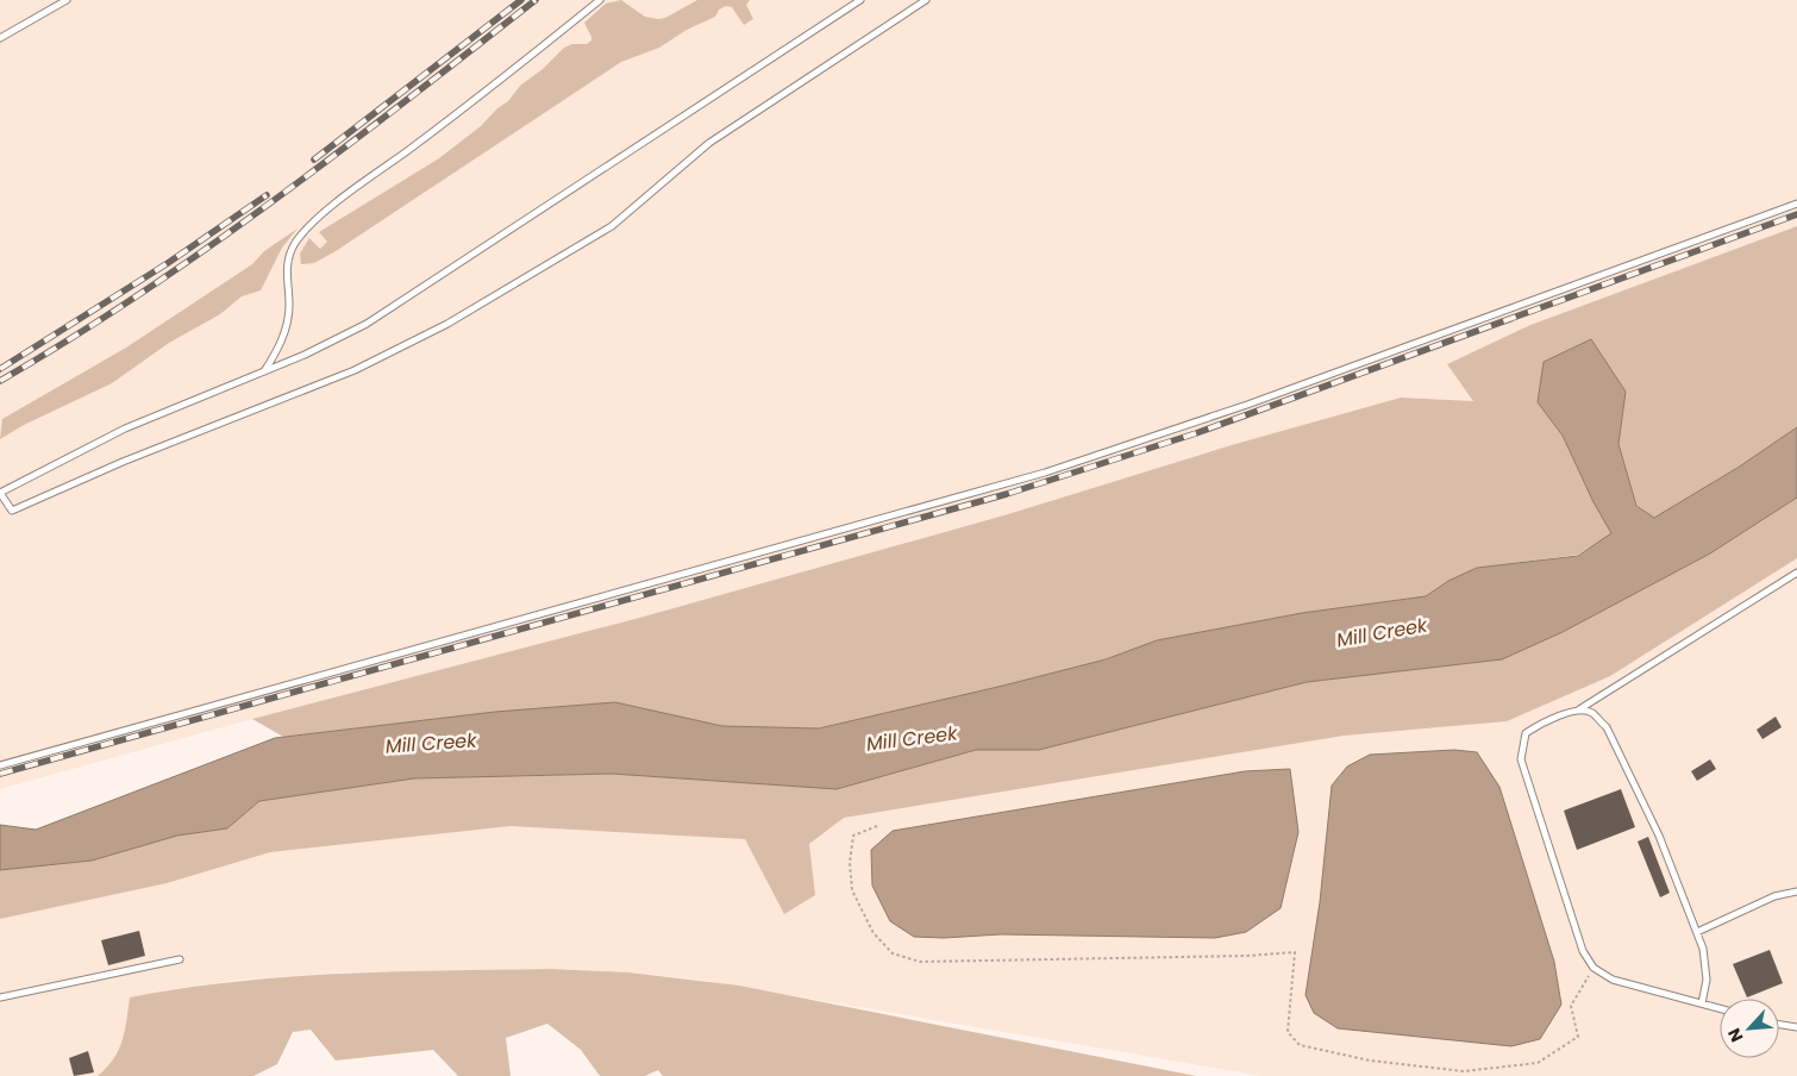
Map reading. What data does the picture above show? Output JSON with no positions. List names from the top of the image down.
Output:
{
  "water": ["Mill Creek"],
  "north": "bottom left"
}
